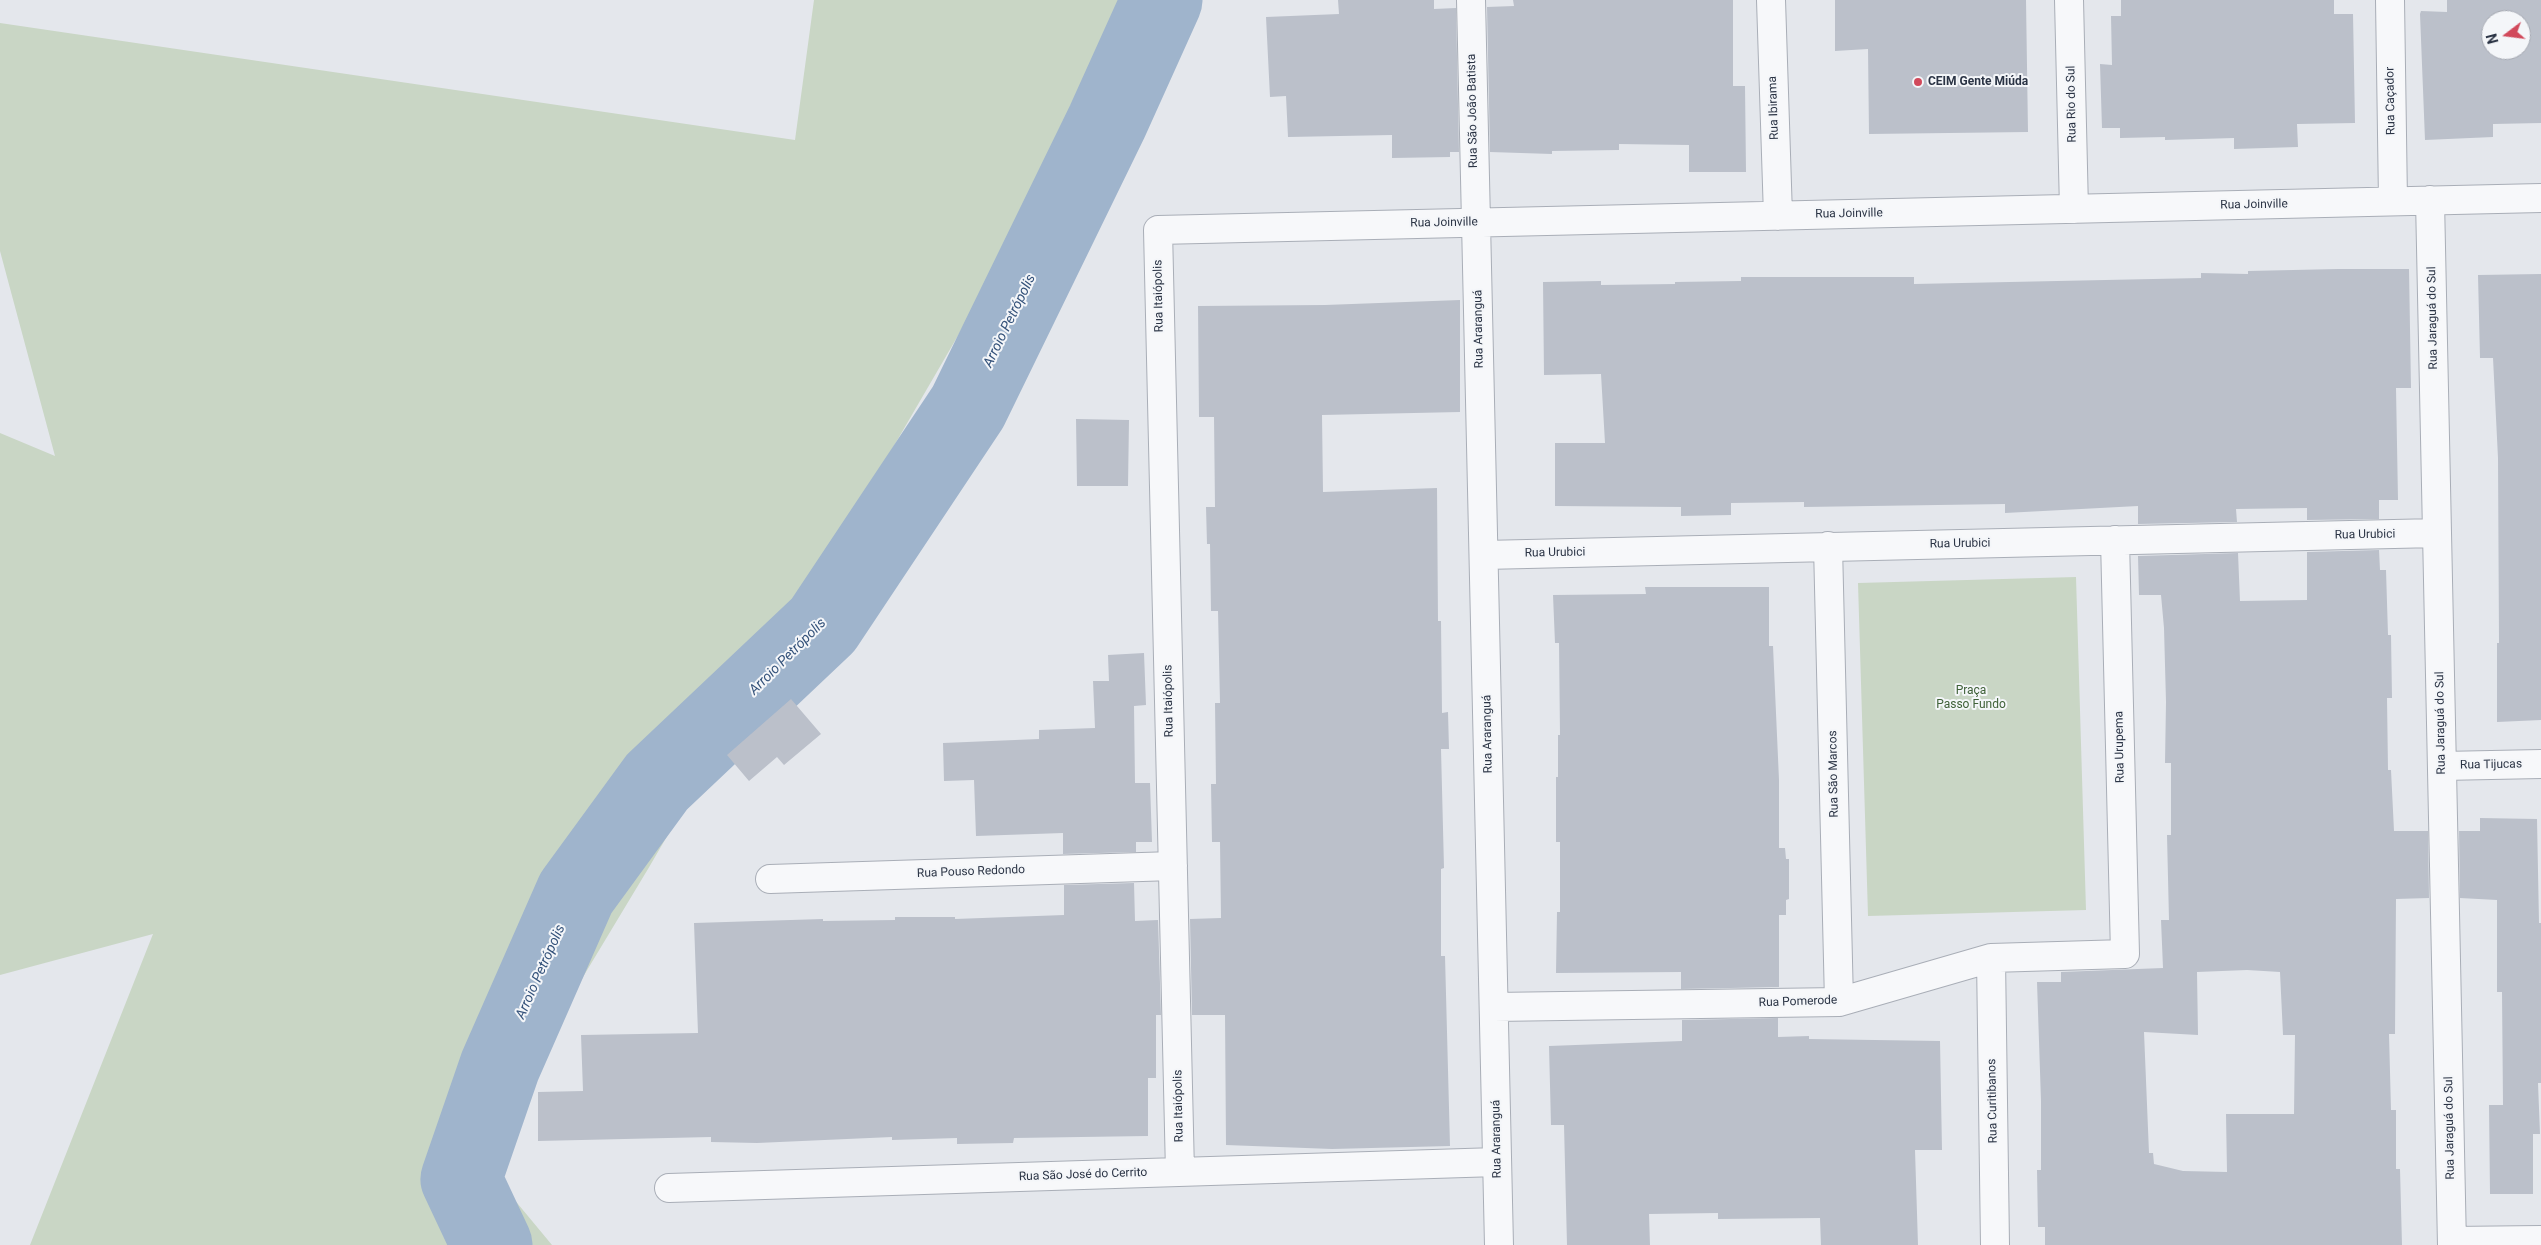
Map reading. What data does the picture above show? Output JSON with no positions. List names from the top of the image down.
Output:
{
  "streets": {
    "street": [
      "Rua Caçador",
      "Rua Rio do Sul",
      "Rua Ibirama",
      "Rua São João Batista",
      "Rua Joinville",
      "Rua Itaiópolis",
      "Rua Jaraguá do Sul",
      "Rua Araranguá",
      "Rua Urubici",
      "Rua Urupema",
      "Rua Tijucas",
      "Rua São Marcos",
      "Rua Pouso Redondo",
      "Rua Pomerode",
      "Rua Curitibanos",
      "Rua São José do Cerrito"
    ]
  },
  "crossings": [
    ["Rua Caçador", "Rua Joinville"],
    ["Rua Rio do Sul", "Rua Joinville"],
    ["Rua Ibirama", "Rua Joinville"],
    ["Rua São João Batista", "Rua Joinville"],
    ["Rua São João Batista", "Rua Araranguá"],
    ["Rua Joinville", "Rua Itaiópolis"],
    ["Rua Joinville", "Rua Jaraguá do Sul"],
    ["Rua Joinville", "Rua Araranguá"],
    ["Rua Itaiópolis", "Rua Pouso Redondo"],
    ["Rua Itaiópolis", "Rua São José do Cerrito"],
    ["Rua Jaraguá do Sul", "Rua Urubici"],
    ["Rua Jaraguá do Sul", "Rua Tijucas"],
    ["Rua Araranguá", "Rua Urubici"],
    ["Rua Araranguá", "Rua Pomerode"],
    ["Rua Araranguá", "Rua São José do Cerrito"],
    ["Rua Urubici", "Rua Urupema"],
    ["Rua Urubici", "Rua São Marcos"],
    ["Rua Urupema", "Rua Pomerode"],
    ["Rua São Marcos", "Rua Pomerode"],
    ["Rua Pomerode", "Rua Curitibanos"]
  ],
  "water": ["Arroio Petrópolis"],
  "parks": ["Praça Passo Fundo"],
  "places": ["CEIM Gente Miúda"],
  "north": "left"
}
